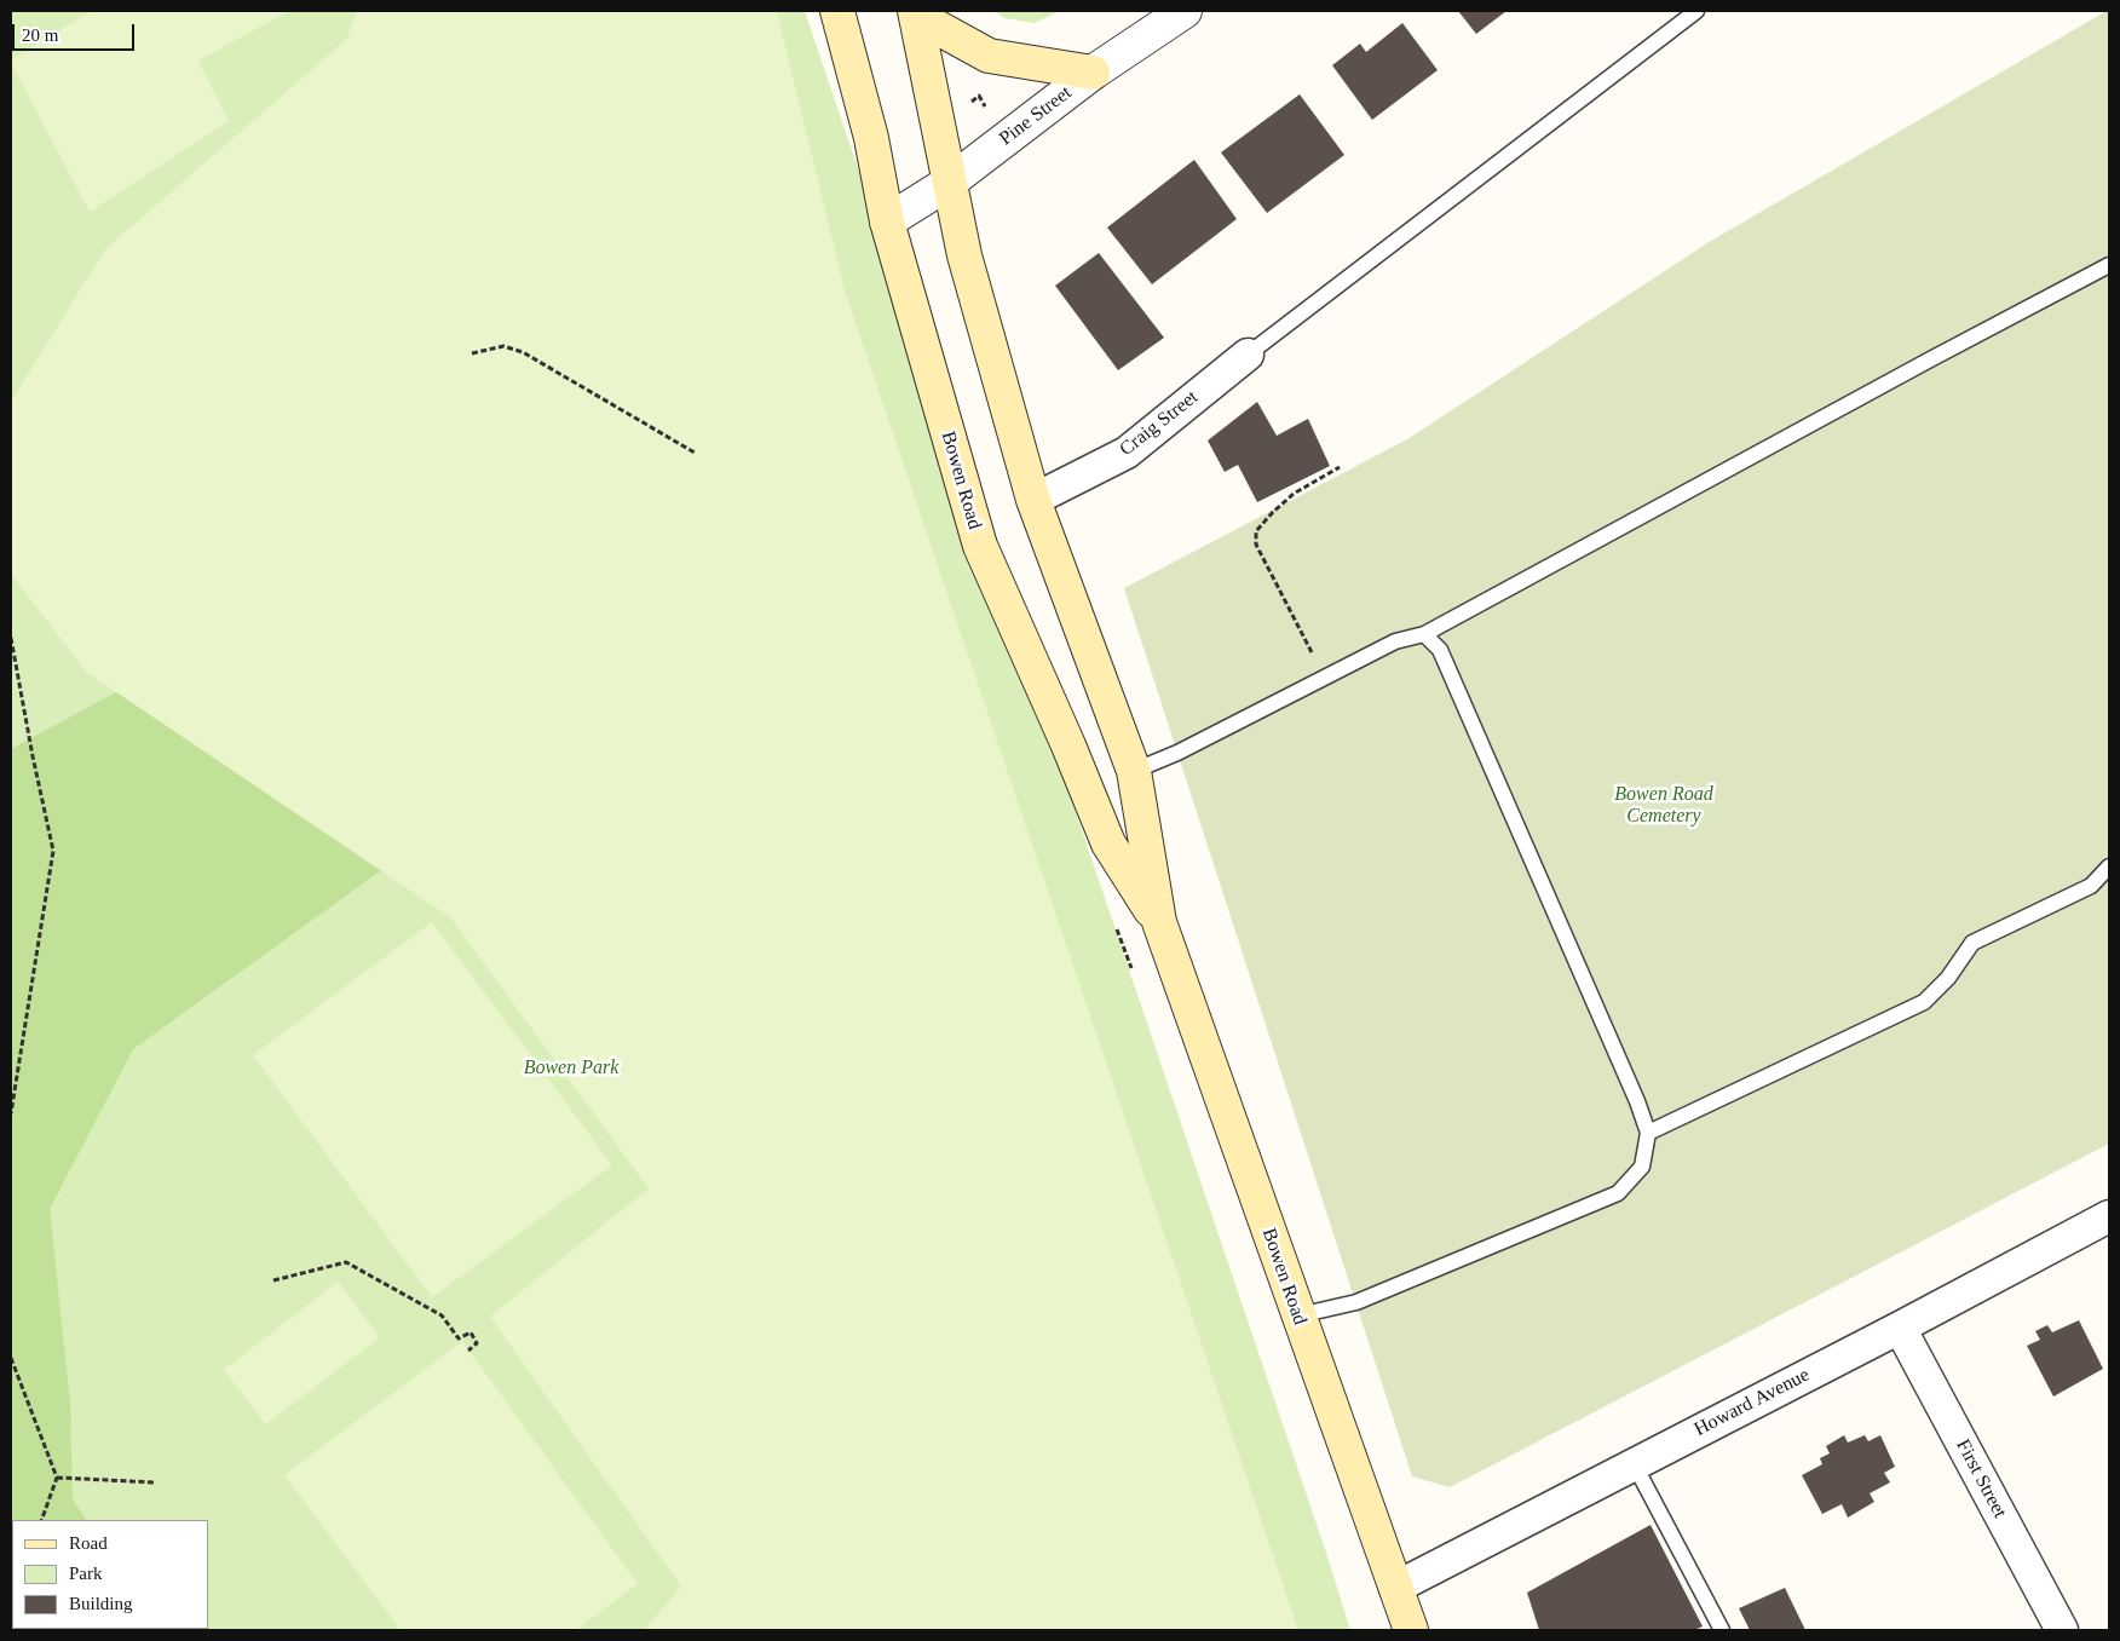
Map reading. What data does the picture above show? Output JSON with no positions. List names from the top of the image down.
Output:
{
  "streets": {
    "main road": ["Bowen Road"],
    "street": [
      "Pine Street",
      "Craig Street",
      "Howard Avenue",
      "First Street"
    ]
  },
  "crossings": [
    ["Pine Street", "Bowen Road"],
    ["Craig Street", "Bowen Road"],
    ["Bowen Road", "Howard Avenue"],
    ["Howard Avenue", "First Street"]
  ],
  "parks": ["Bowen Road Cemetery", "Bowen Park"],
  "legend": ["Road", "Park", "Building"],
  "scale_bar": "20 m"
}
